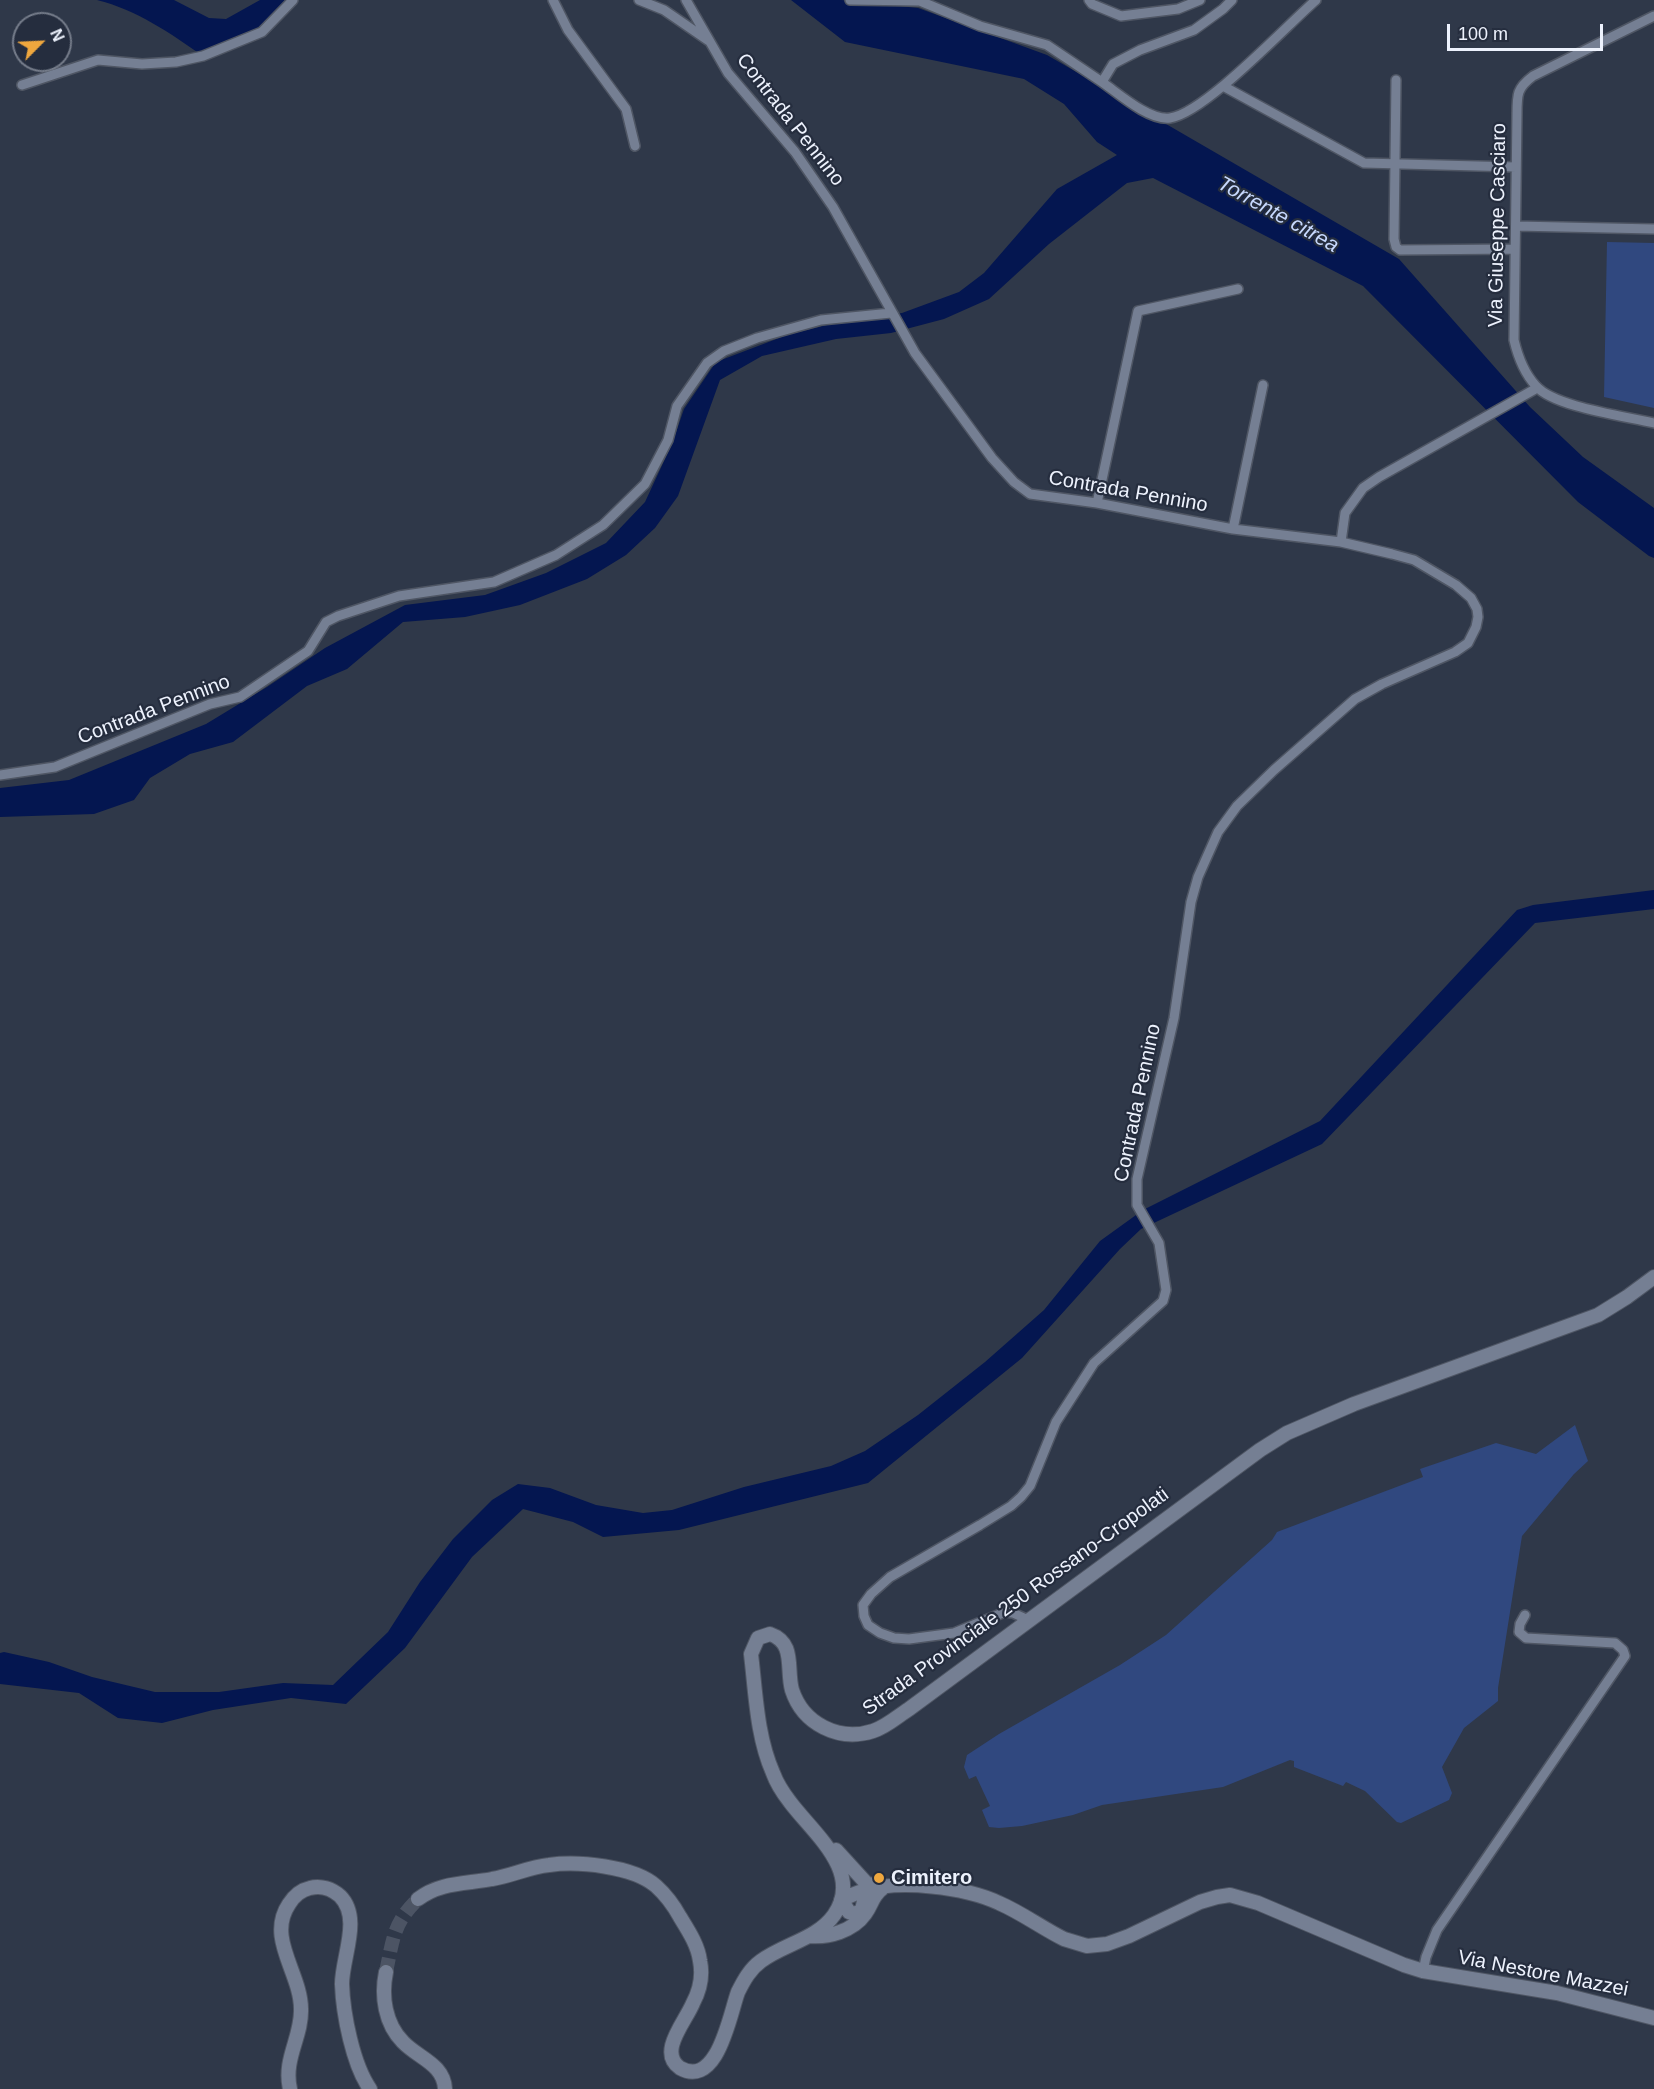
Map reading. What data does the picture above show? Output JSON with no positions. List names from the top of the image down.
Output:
{
  "streets": {
    "main road": ["Strada Provinciale 250 Rossano-Cropolati", "Via Nestore Mazzei"],
    "street": ["Contrada Pennino", "Via Giuseppe Casciaro"]
  },
  "crossings": [
    ["Strada Provinciale 250 Rossano-Cropolati", "Via Nestore Mazzei"]
  ],
  "water": ["Torrente citrea"],
  "places": ["Cimitero"],
  "scale_bar": "100 m",
  "north": "top right"
}
